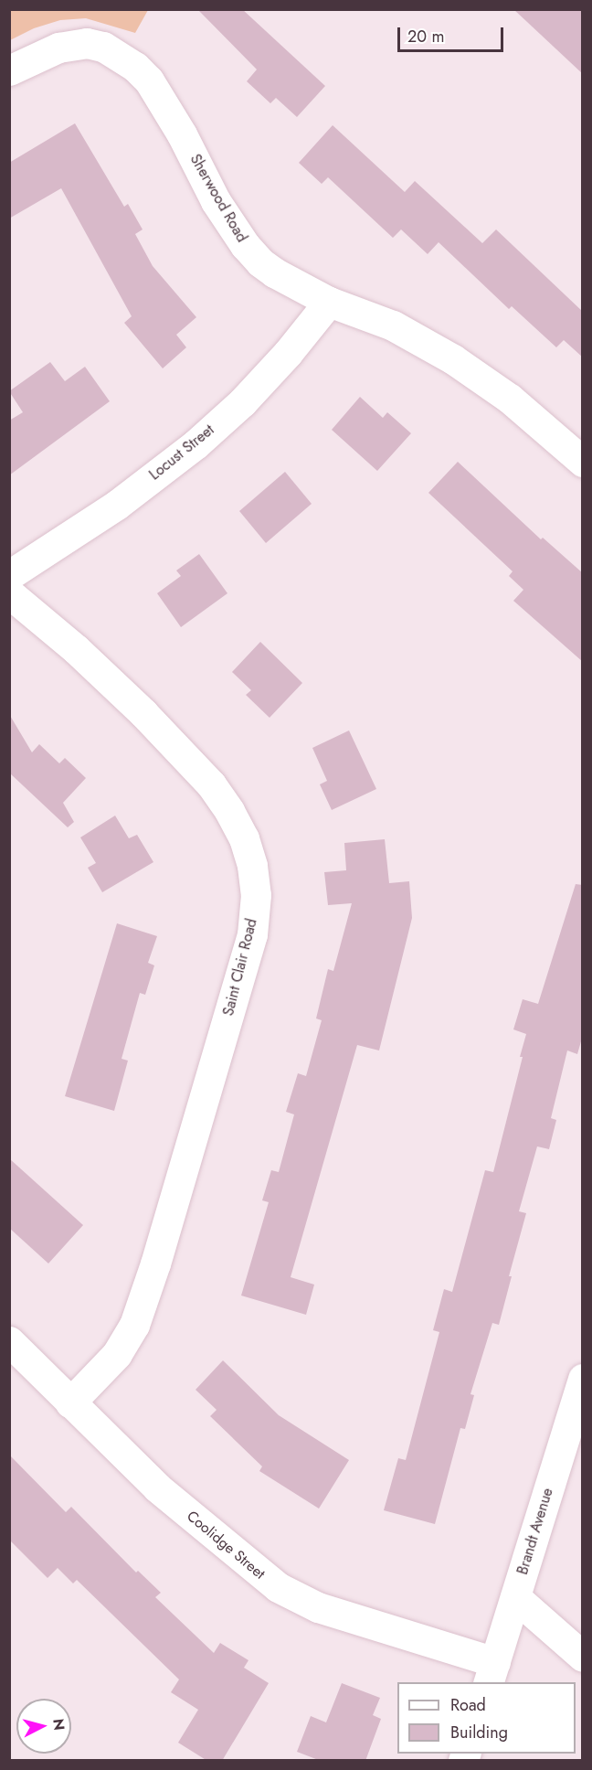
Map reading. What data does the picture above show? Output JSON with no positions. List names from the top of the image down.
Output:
{
  "streets": {
    "street": [
      "Sherwood Road",
      "Locust Street",
      "Saint Clair Road",
      "Brandt Avenue",
      "Coolidge Street"
    ]
  },
  "crossings": [
    ["Sherwood Road", "Locust Street"],
    ["Saint Clair Road", "Coolidge Street"],
    ["Brandt Avenue", "Coolidge Street"]
  ],
  "legend": ["Road", "Building"],
  "scale_bar": "20 m",
  "north": "right"
}
